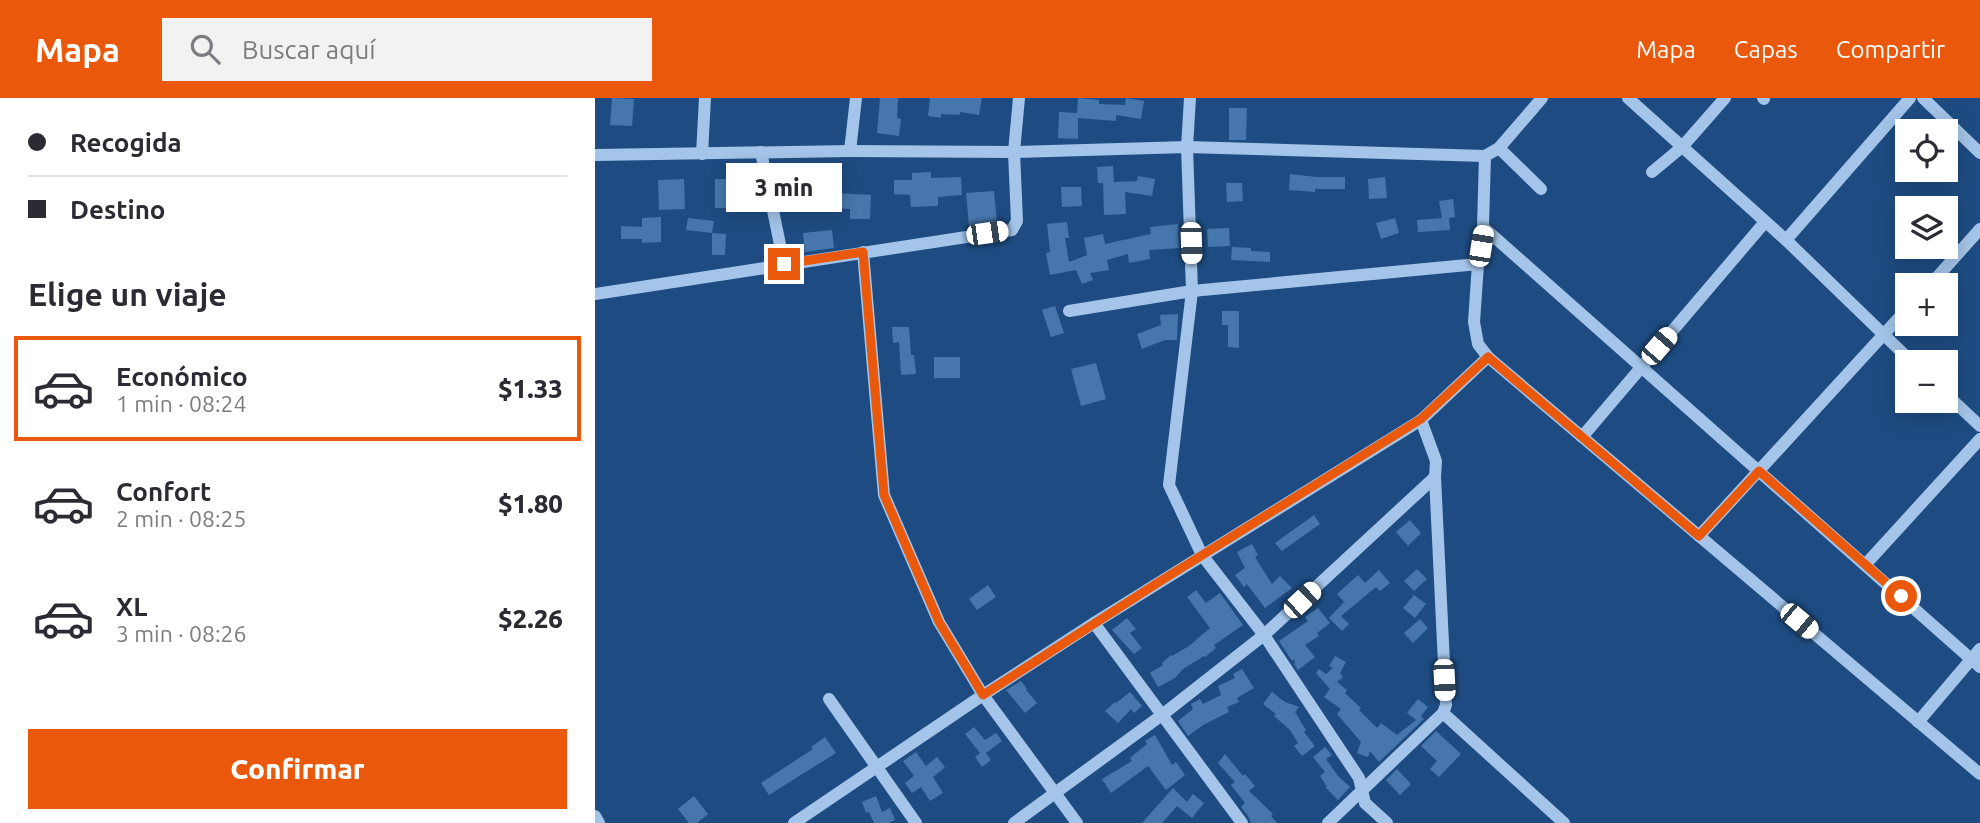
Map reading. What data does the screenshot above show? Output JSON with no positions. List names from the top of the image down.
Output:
{
  "page": {
    "header": "Mapa",
    "search": "Buscar aquí",
    "nav": ["Mapa", "Capas", "Compartir"],
    "banner": ["Recogida", "Destino"],
    "map_buttons": ["+", "−"],
    "bubble": "3 min",
    "heading": "Elige un viaje",
    "list": [
      {
        "name": "Económico",
        "note": "1 min · 08:24",
        "value": "$1.33"
      },
      {
        "name": "Confort",
        "note": "2 min · 08:25",
        "value": "$1.80"
      },
      {
        "name": "XL",
        "note": "3 min · 08:26",
        "value": "$2.26"
      }
    ],
    "buttons": "Confirmar"
  }
}
